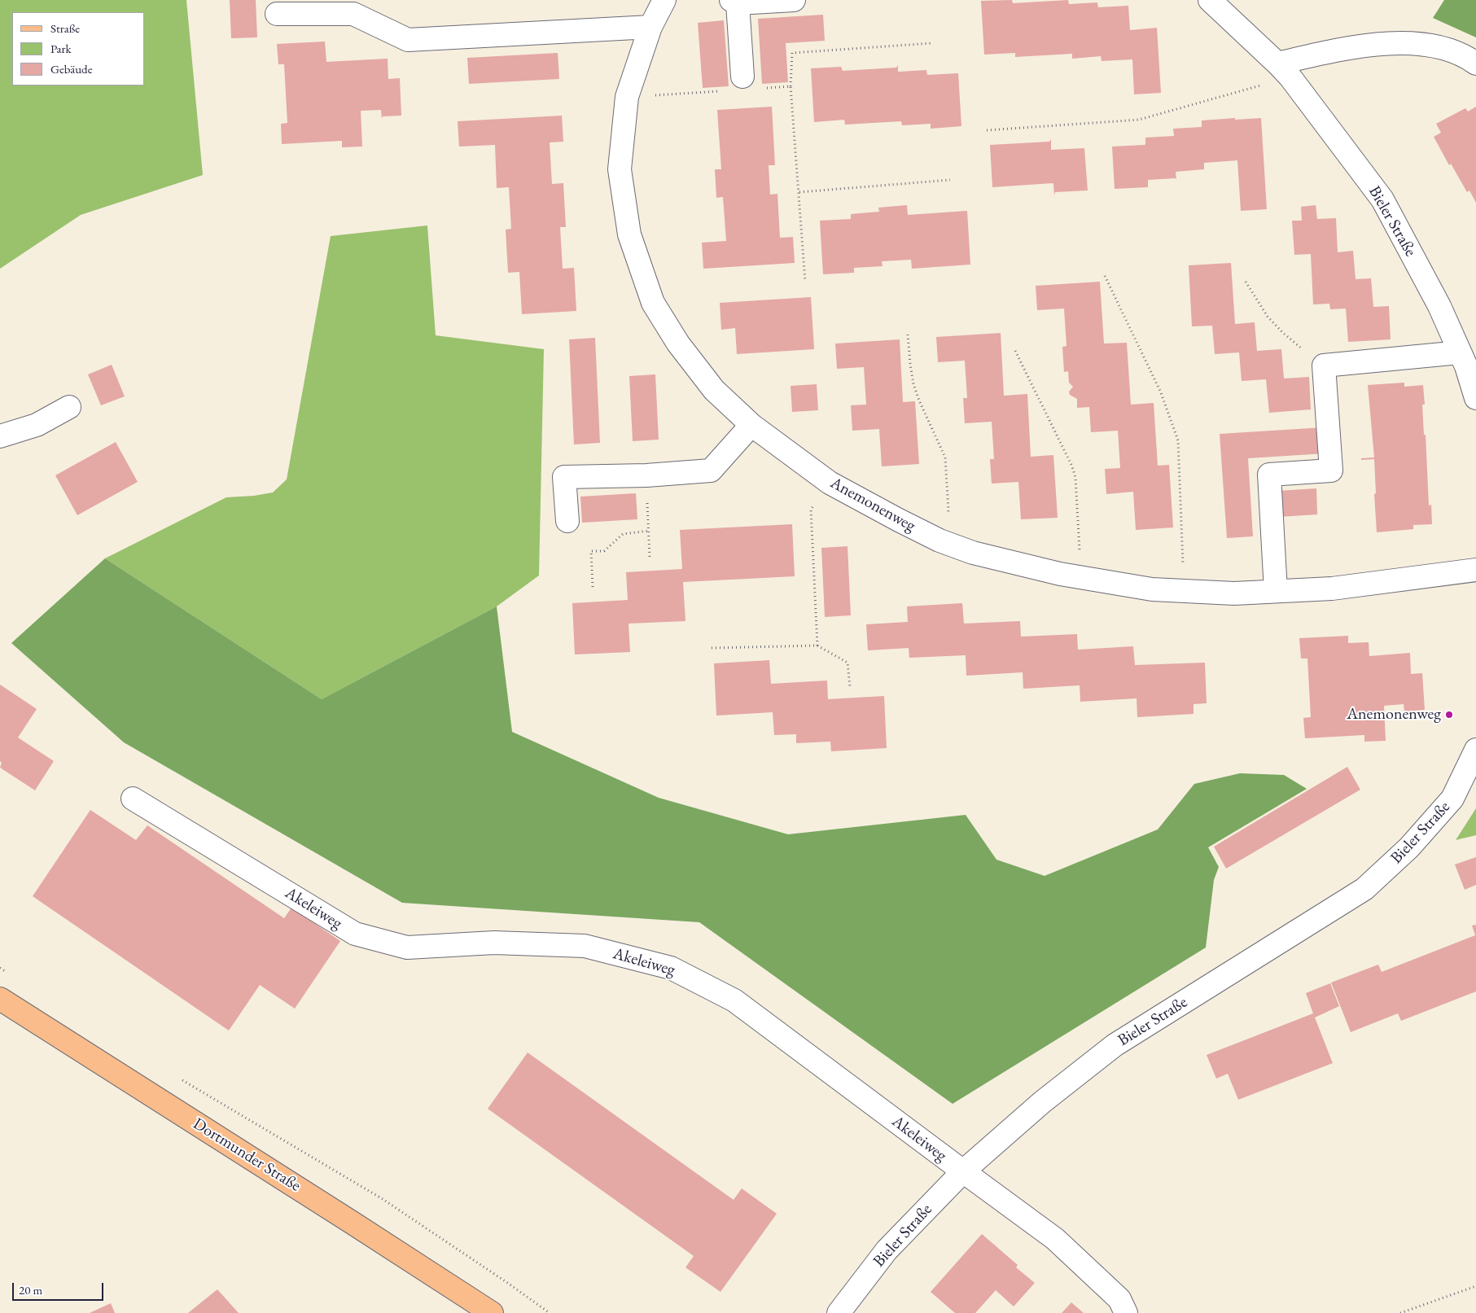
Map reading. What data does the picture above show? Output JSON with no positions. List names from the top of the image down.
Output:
{
  "streets": {
    "main road": ["Dortmunder Straße"],
    "street": ["Bieler Straße", "Anemonenweg", "Akeleiweg"]
  },
  "crossings": [
    ["Bieler Straße", "Akeleiweg"]
  ],
  "places": ["Anemonenweg"],
  "legend": ["Straße", "Park", "Gebäude"],
  "scale_bar": "20 m"
}
